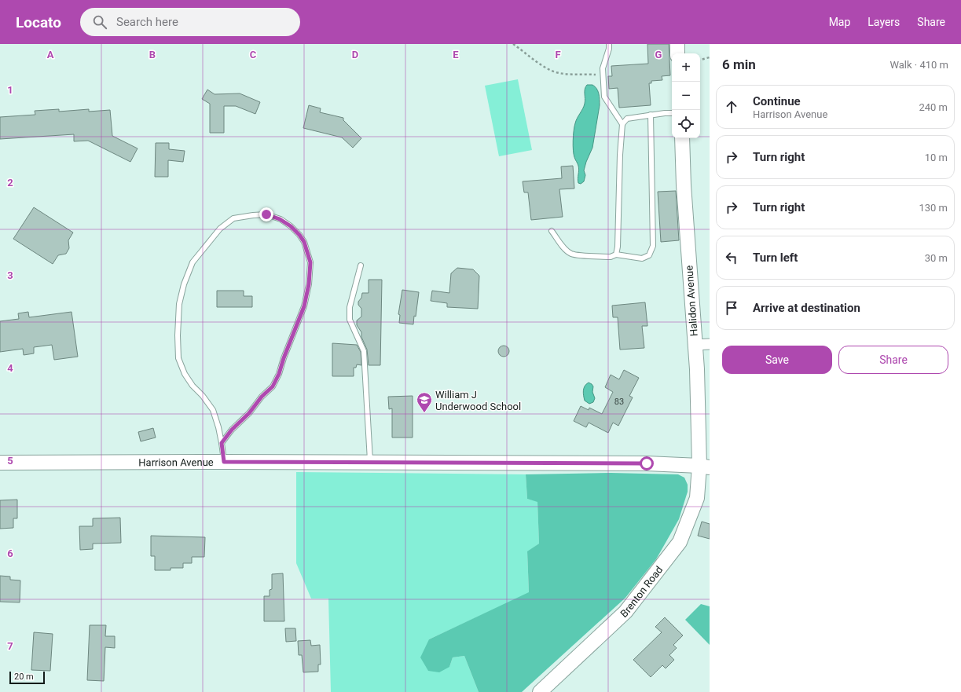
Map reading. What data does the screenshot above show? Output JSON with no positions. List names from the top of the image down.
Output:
{
  "streets": {
    "main road": ["Halidon Avenue", "Harrison Avenue", "Brenton Road"]
  },
  "crossings": [
    ["Halidon Avenue", "Harrison Avenue"],
    ["Halidon Avenue", "Brenton Road"],
    ["Harrison Avenue", "Brenton Road"]
  ],
  "places": {
    "school or university": ["William J Underwood School"]
  },
  "house_numbers": ["83"],
  "scale_bar": "20 m",
  "page": {
    "header": "Locato",
    "search": "Search here",
    "nav": ["Map", "Layers", "Share"],
    "heading": ["6 min", "Walk · 410 m"],
    "map_buttons": ["+", "−"],
    "list": [
      ["Continue", "Harrison Avenue", "240 m"],
      ["Turn right", "10 m"],
      ["Turn right", "130 m"],
      ["Turn left", "30 m"],
      "Arrive at destination"
    ],
    "buttons": ["Save", "Share"],
    "scale": "20 m"
  },
  "grid": {
    "columns": [
      "A",
      "B",
      "C",
      "D",
      "E",
      "F",
      "G"
    ],
    "rows": [
      "1",
      "2",
      "3",
      "4",
      "5",
      "6",
      "7"
    ]
  }
}
